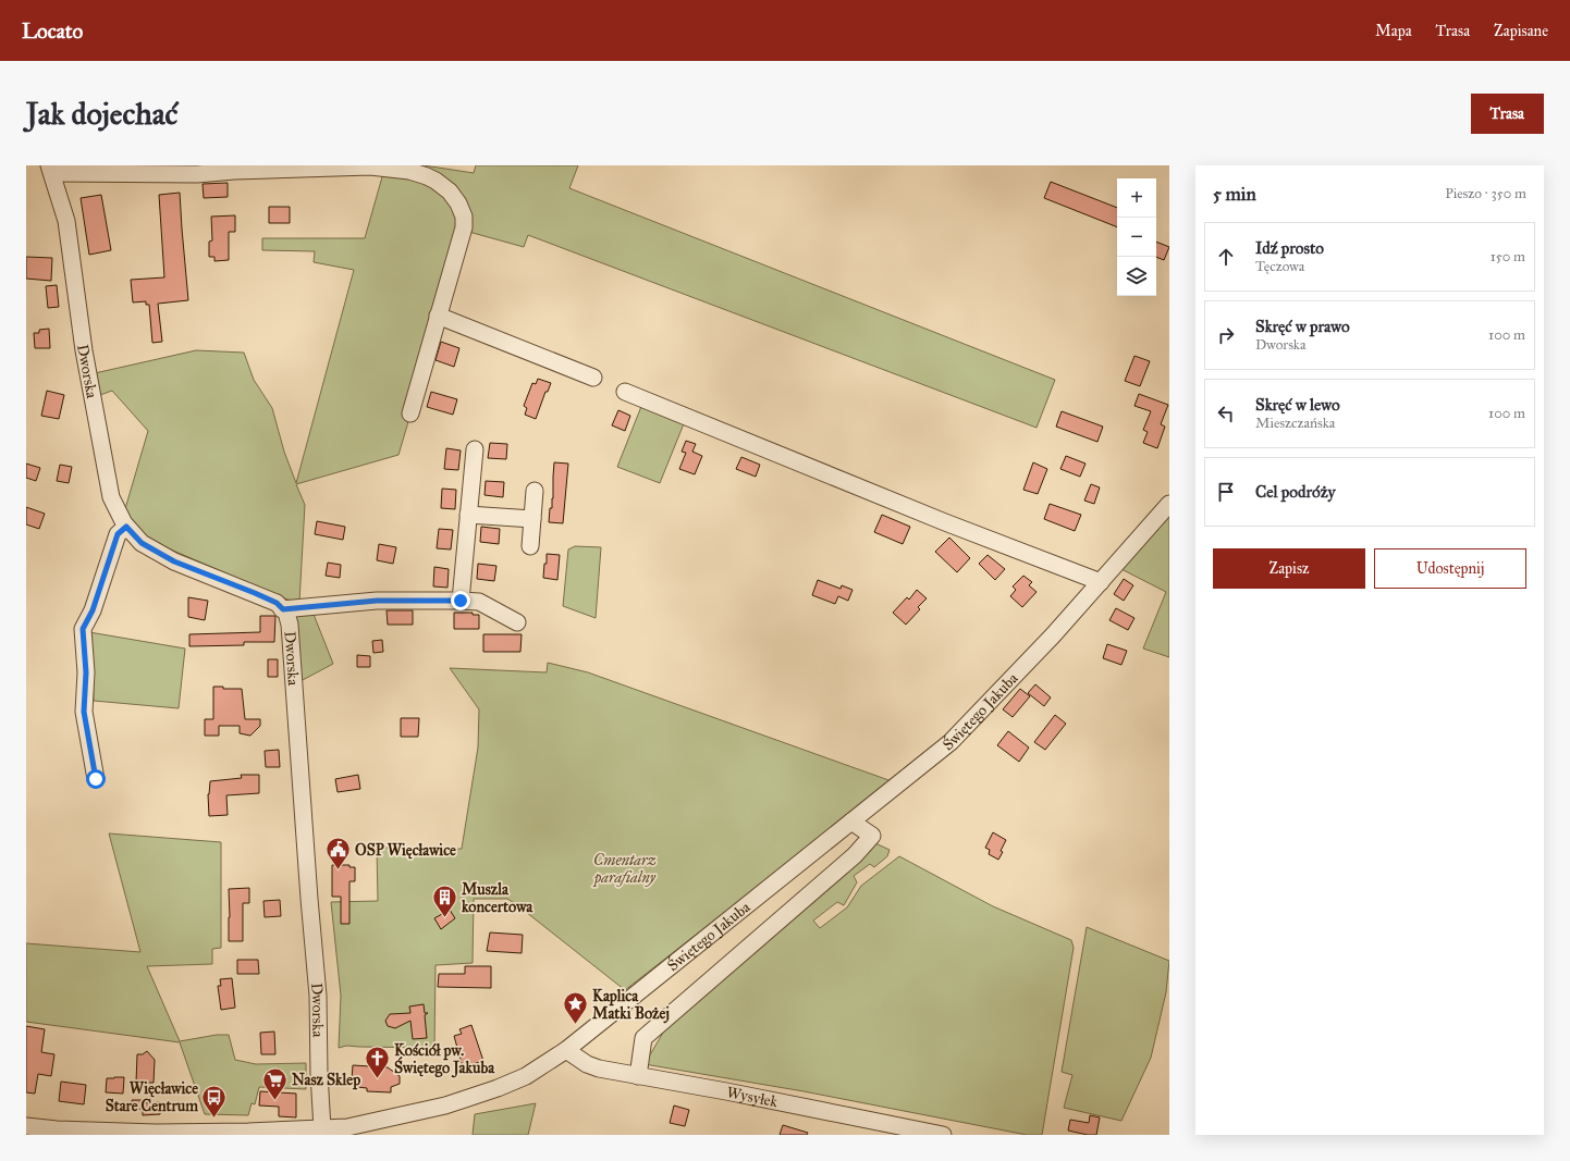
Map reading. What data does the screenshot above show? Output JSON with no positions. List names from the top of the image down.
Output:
{
  "streets": {
    "street": ["Dworska", "Świętego Jakuba", "Wysyłek"]
  },
  "crossings": [
    ["Dworska", "Świętego Jakuba"],
    ["Świętego Jakuba", "Wysyłek"]
  ],
  "parks": ["Cmentarz parafialny"],
  "places": {
    "public building": ["OSP Więcławice"],
    "building": ["Muszla koncertowa"],
    "place": ["Kaplica Matki Bożej"],
    "church": ["Kościół pw. Świętego Jakuba"],
    "supermarket": ["Nasz Sklep"],
    "bus stop": ["Więcławice Stare Centrum"]
  },
  "page": {
    "header": "Locato",
    "nav": ["Mapa", "Trasa", "Zapisane"],
    "buttons": [
      "Trasa",
      ["Zapisz", "Udostępnij"]
    ],
    "title": "Jak dojechać",
    "heading": ["5 min", "Pieszo · 350 m"],
    "map_buttons": ["+", "−"],
    "list": [
      ["Idź prosto", "Tęczowa", "150 m"],
      ["Skręć w prawo", "Dworska", "100 m"],
      ["Skręć w lewo", "Mieszczańska", "100 m"],
      "Cel podróży"
    ]
  }
}
